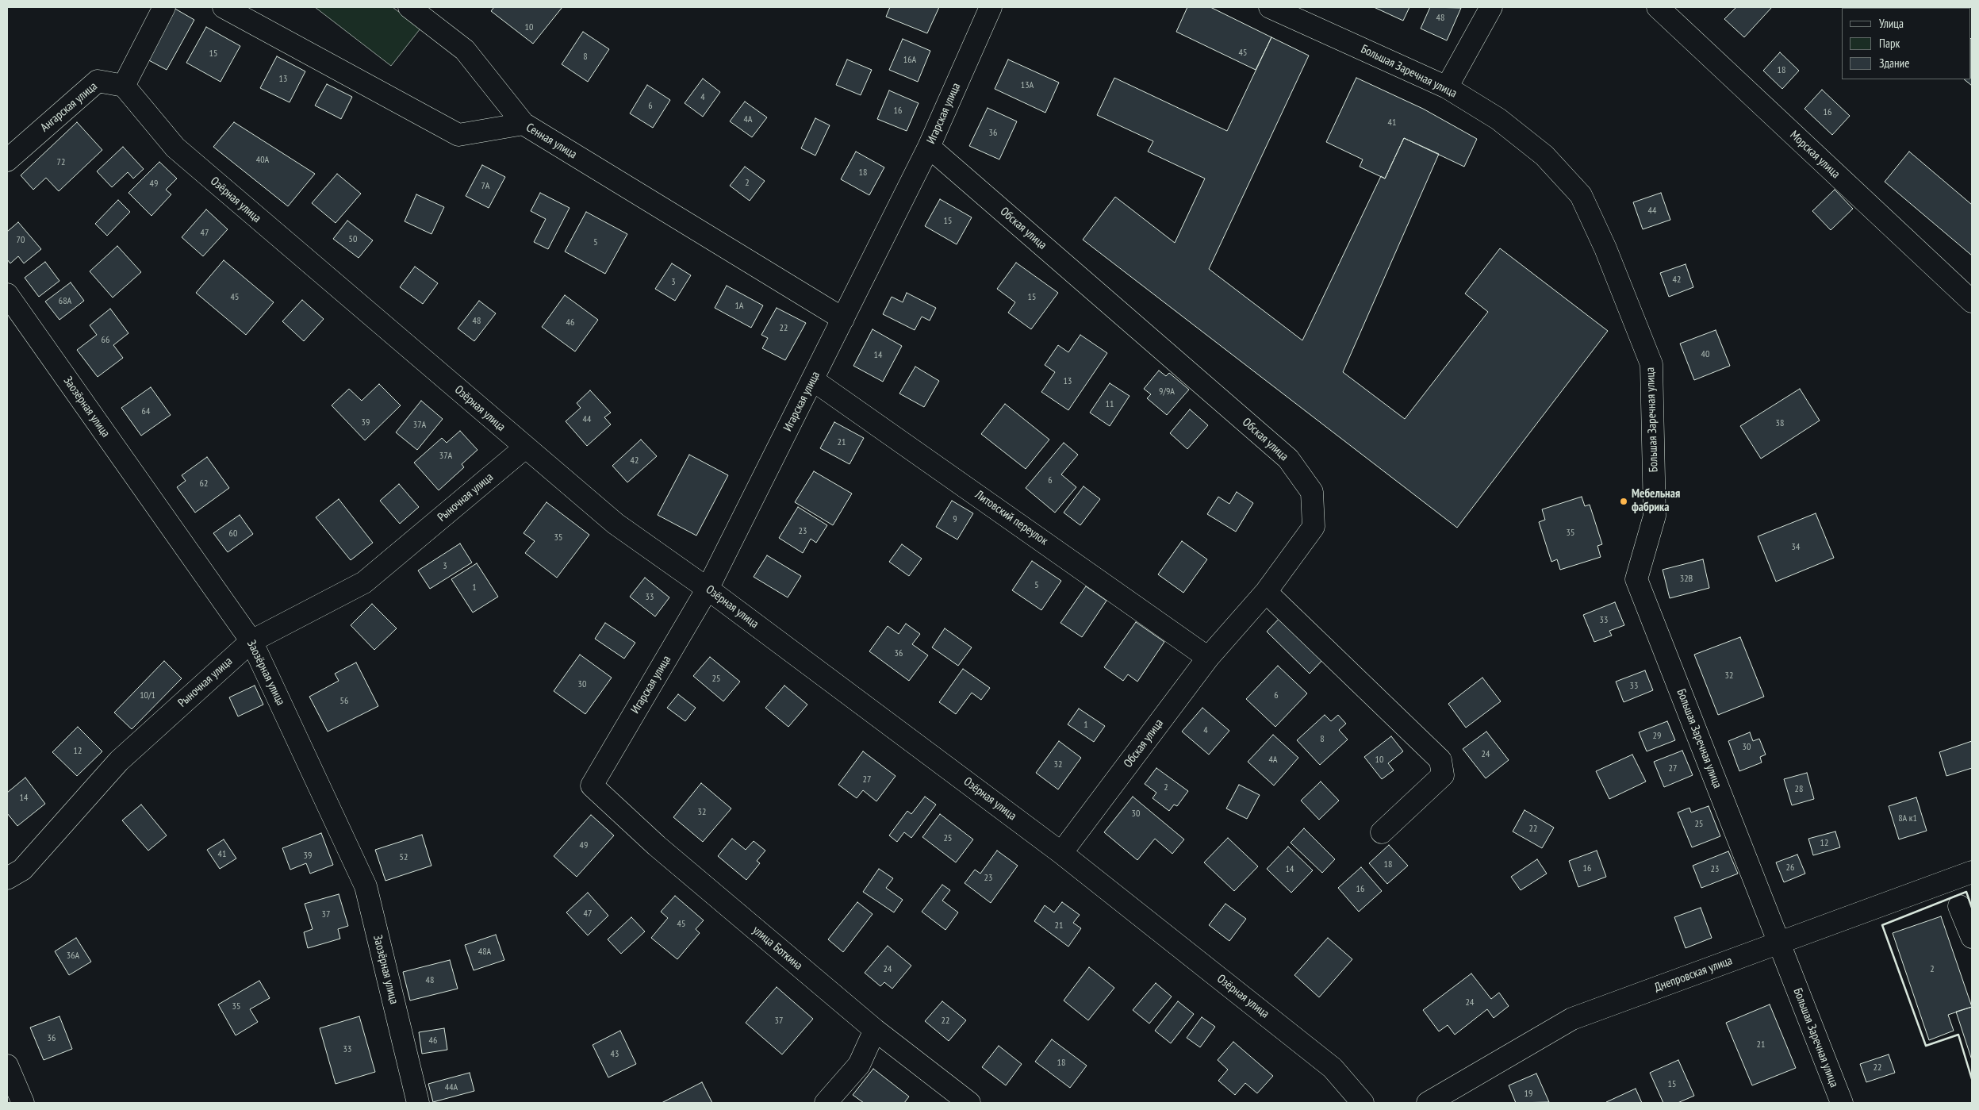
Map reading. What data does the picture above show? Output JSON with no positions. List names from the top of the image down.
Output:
{
  "streets": {
    "street": [
      "Большая Заречная улица",
      "Ангарская улица",
      "Игарская улица",
      "Сенная улица",
      "Морская улица",
      "Озёрная улица",
      "Обская улица",
      "Заозёрная улица",
      "Рыночная улица",
      "Литовский переулок",
      "улица Боткина",
      "Днепровская улица"
    ]
  },
  "crossings": [
    ["Большая Заречная улица", "Днепровская улица"],
    ["Ангарская улица", "Озёрная улица"],
    ["Игарская улица", "Сенная улица"],
    ["Игарская улица", "Озёрная улица"],
    ["Игарская улица", "Обская улица"],
    ["Игарская улица", "Литовский переулок"],
    ["Игарская улица", "улица Боткина"],
    ["Озёрная улица", "Обская улица"],
    ["Озёрная улица", "Рыночная улица"],
    ["Обская улица", "Литовский переулок"],
    ["Заозёрная улица", "Рыночная улица"]
  ],
  "places": ["Мебельная фабрика"],
  "house_numbers": [
    "48",
    "10",
    "45",
    "15",
    "8",
    "16А",
    "18",
    "13",
    "13А",
    "4",
    "6",
    "16",
    "16",
    "4А",
    "41",
    "36",
    "40А",
    "72",
    "18",
    "2",
    "49",
    "7А",
    "44",
    "15",
    "47",
    "50",
    "70",
    "5",
    "42",
    "3",
    "45",
    "15",
    "68А",
    "1А",
    "48",
    "46",
    "22",
    "66",
    "40",
    "14",
    "13",
    "9/9А",
    "11",
    "64",
    "44",
    "39",
    "38",
    "37А",
    "21",
    "37А",
    "42",
    "6",
    "62",
    "9",
    "23",
    "35",
    "60",
    "35",
    "34",
    "3",
    "32В",
    "5",
    "1",
    "33",
    "33",
    "36",
    "32",
    "25",
    "30",
    "33",
    "10/1",
    "6",
    "56",
    "1",
    "4",
    "29",
    "8",
    "30",
    "12",
    "24",
    "4А",
    "10",
    "32",
    "27",
    "27",
    "2",
    "28",
    "14",
    "32",
    "30",
    "8А к1",
    "25",
    "22",
    "25",
    "12",
    "49",
    "41",
    "39",
    "52",
    "18",
    "26",
    "16",
    "14",
    "23",
    "23",
    "16",
    "47",
    "37",
    "45",
    "21",
    "48А",
    "36А",
    "24",
    "2",
    "48",
    "24",
    "35",
    "37",
    "22",
    "36",
    "46",
    "21",
    "33",
    "43",
    "18",
    "22",
    "15",
    "44А",
    "19"
  ],
  "legend": ["Улица", "Парк", "Здание"]
}
